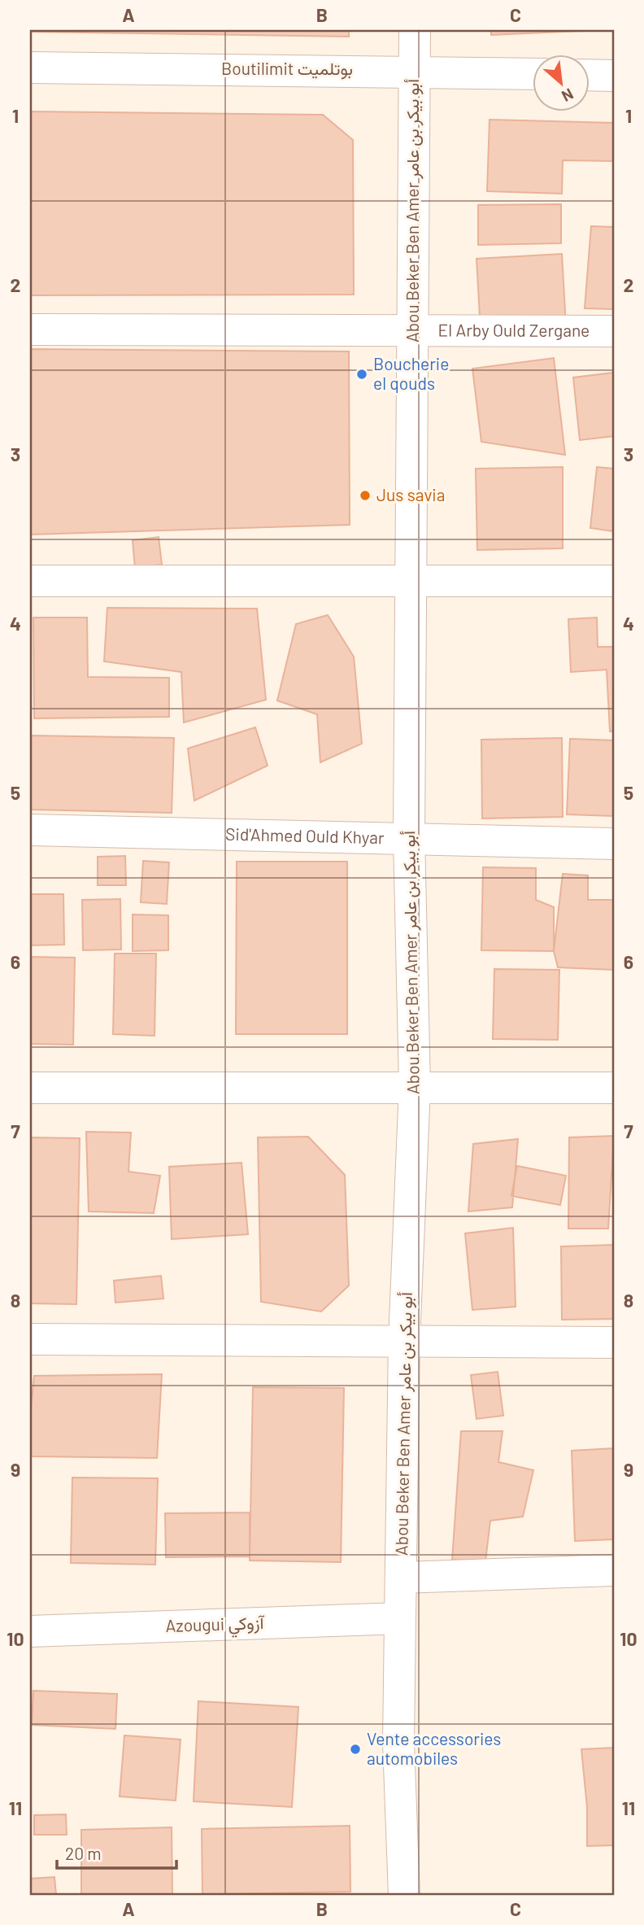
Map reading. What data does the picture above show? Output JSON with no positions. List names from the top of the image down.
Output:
{
  "streets": {
    "street": [
      "Boutilimit بوتلميت",
      "Abou Beker Ben Amer أبو بيكر بن عامر",
      "El Arby Ould Zergane",
      "Sid'Ahmed Ould Khyar",
      "Azougui آزوكي"
    ]
  },
  "crossings": [
    ["Boutilimit بوتلميت", "Abou Beker Ben Amer أبو بيكر بن عامر"],
    ["Abou Beker Ben Amer أبو بيكر بن عامر", "El Arby Ould Zergane"],
    ["Abou Beker Ben Amer أبو بيكر بن عامر", "Sid'Ahmed Ould Khyar"],
    ["Abou Beker Ben Amer أبو بيكر بن عامر", "Azougui آزوكي"]
  ],
  "places": ["Boucherie el qouds", "Jus savia", "Vente accessories automobiles"],
  "scale_bar": "20 m",
  "north": "bottom right",
  "grid": {
    "columns": ["A", "B", "C"],
    "rows": [
      "1",
      "2",
      "3",
      "4",
      "5",
      "6",
      "7",
      "8",
      "9",
      "10",
      "11"
    ]
  }
}
